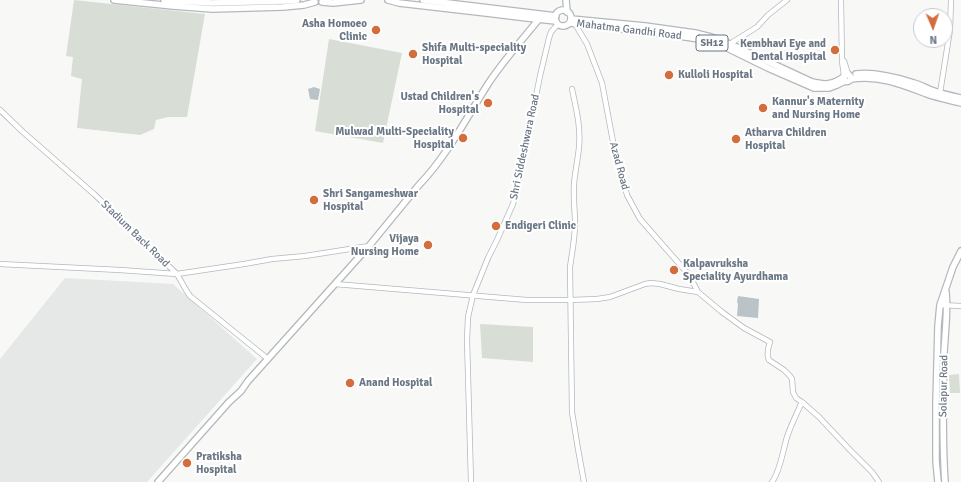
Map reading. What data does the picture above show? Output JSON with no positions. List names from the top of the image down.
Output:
{
  "streets": {
    "main road": ["Mahatma Gandhi Road", "SH12", "Solapur Road"],
    "street": ["Shri Siddeshwara Road", "Azad Road", "Stadium Back Road"]
  },
  "crossings": [
    ["Mahatma Gandhi Road", "Shri Siddeshwara Road"],
    ["Mahatma Gandhi Road", "Azad Road"],
    ["Shri Siddeshwara Road", "Azad Road"]
  ],
  "places": [
    "Asha Homoeo Clinic",
    "Kembhavi Eye and Dental Hospital",
    "Shifa Multi-speciality Hospital",
    "Kulloli Hospital",
    "Ustad Children's Hospital",
    "Kannur's Maternity and Nursing Home",
    "Mulwad Multi-Speciality Hospital",
    "Atharva Children Hospital",
    "Shri Sangameshwar Hospital",
    "Endigeri Clinic",
    "Vijaya Nursing Home",
    "Kalpavruksha Speciality Ayurdhama",
    "Anand Hospital",
    "Pratiksha Hospital"
  ],
  "north": "bottom"
}
